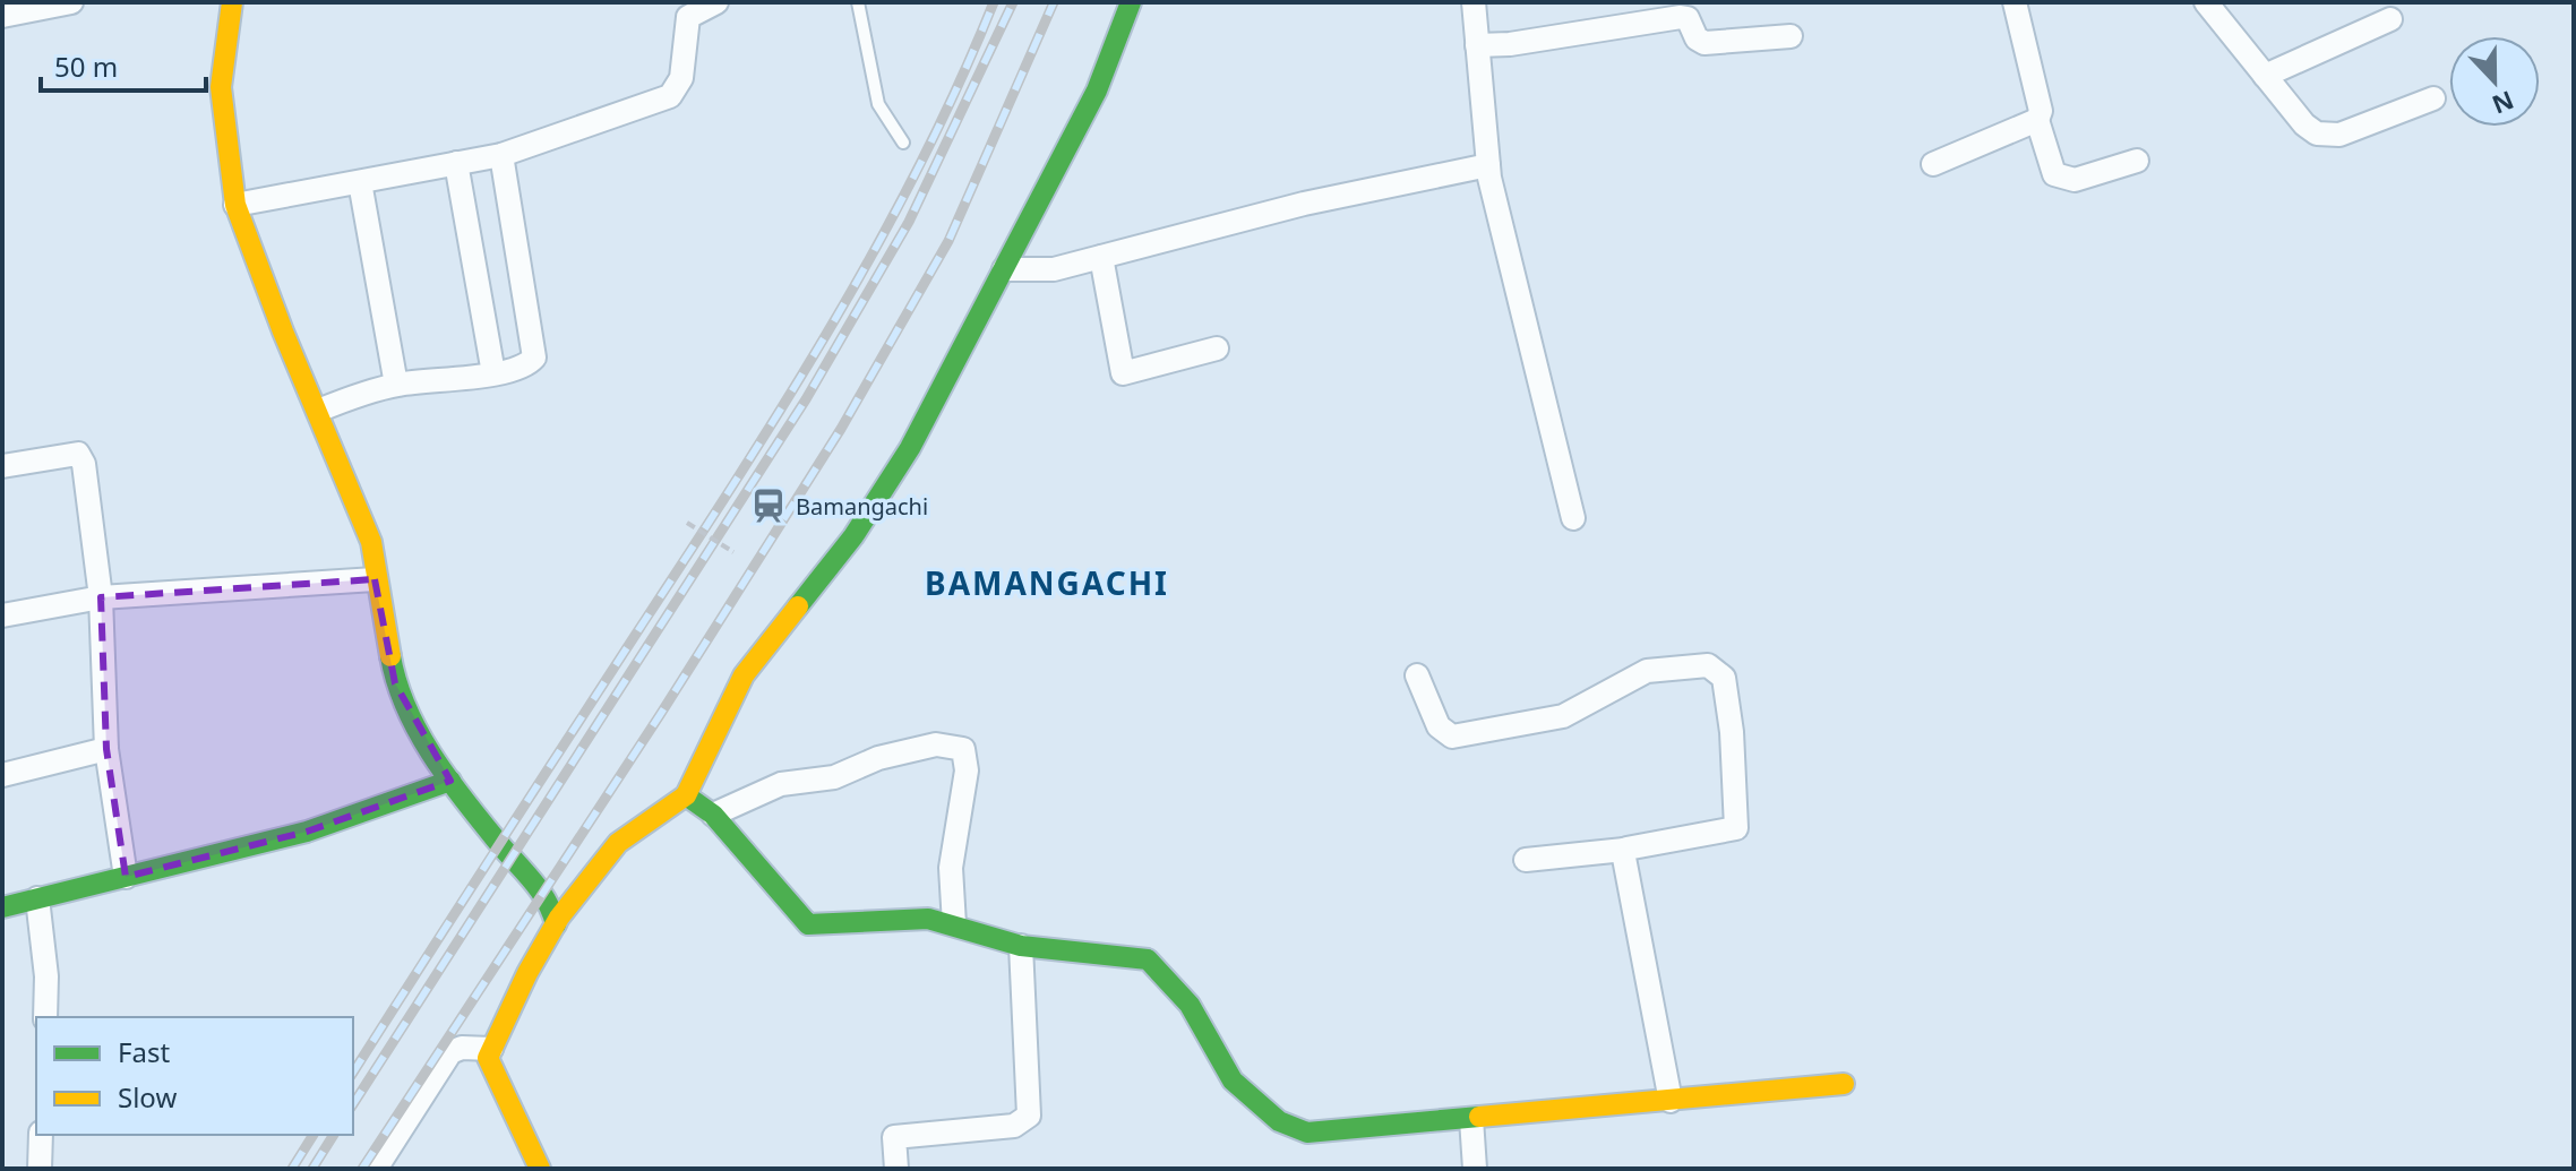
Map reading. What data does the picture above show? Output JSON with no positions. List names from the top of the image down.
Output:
{
  "districts": ["BAMANGACHI"],
  "places": {
    "station": ["Bamangachi"]
  },
  "legend": ["Fast", "Slow"],
  "scale_bar": "50 m",
  "north": "bottom"
}
